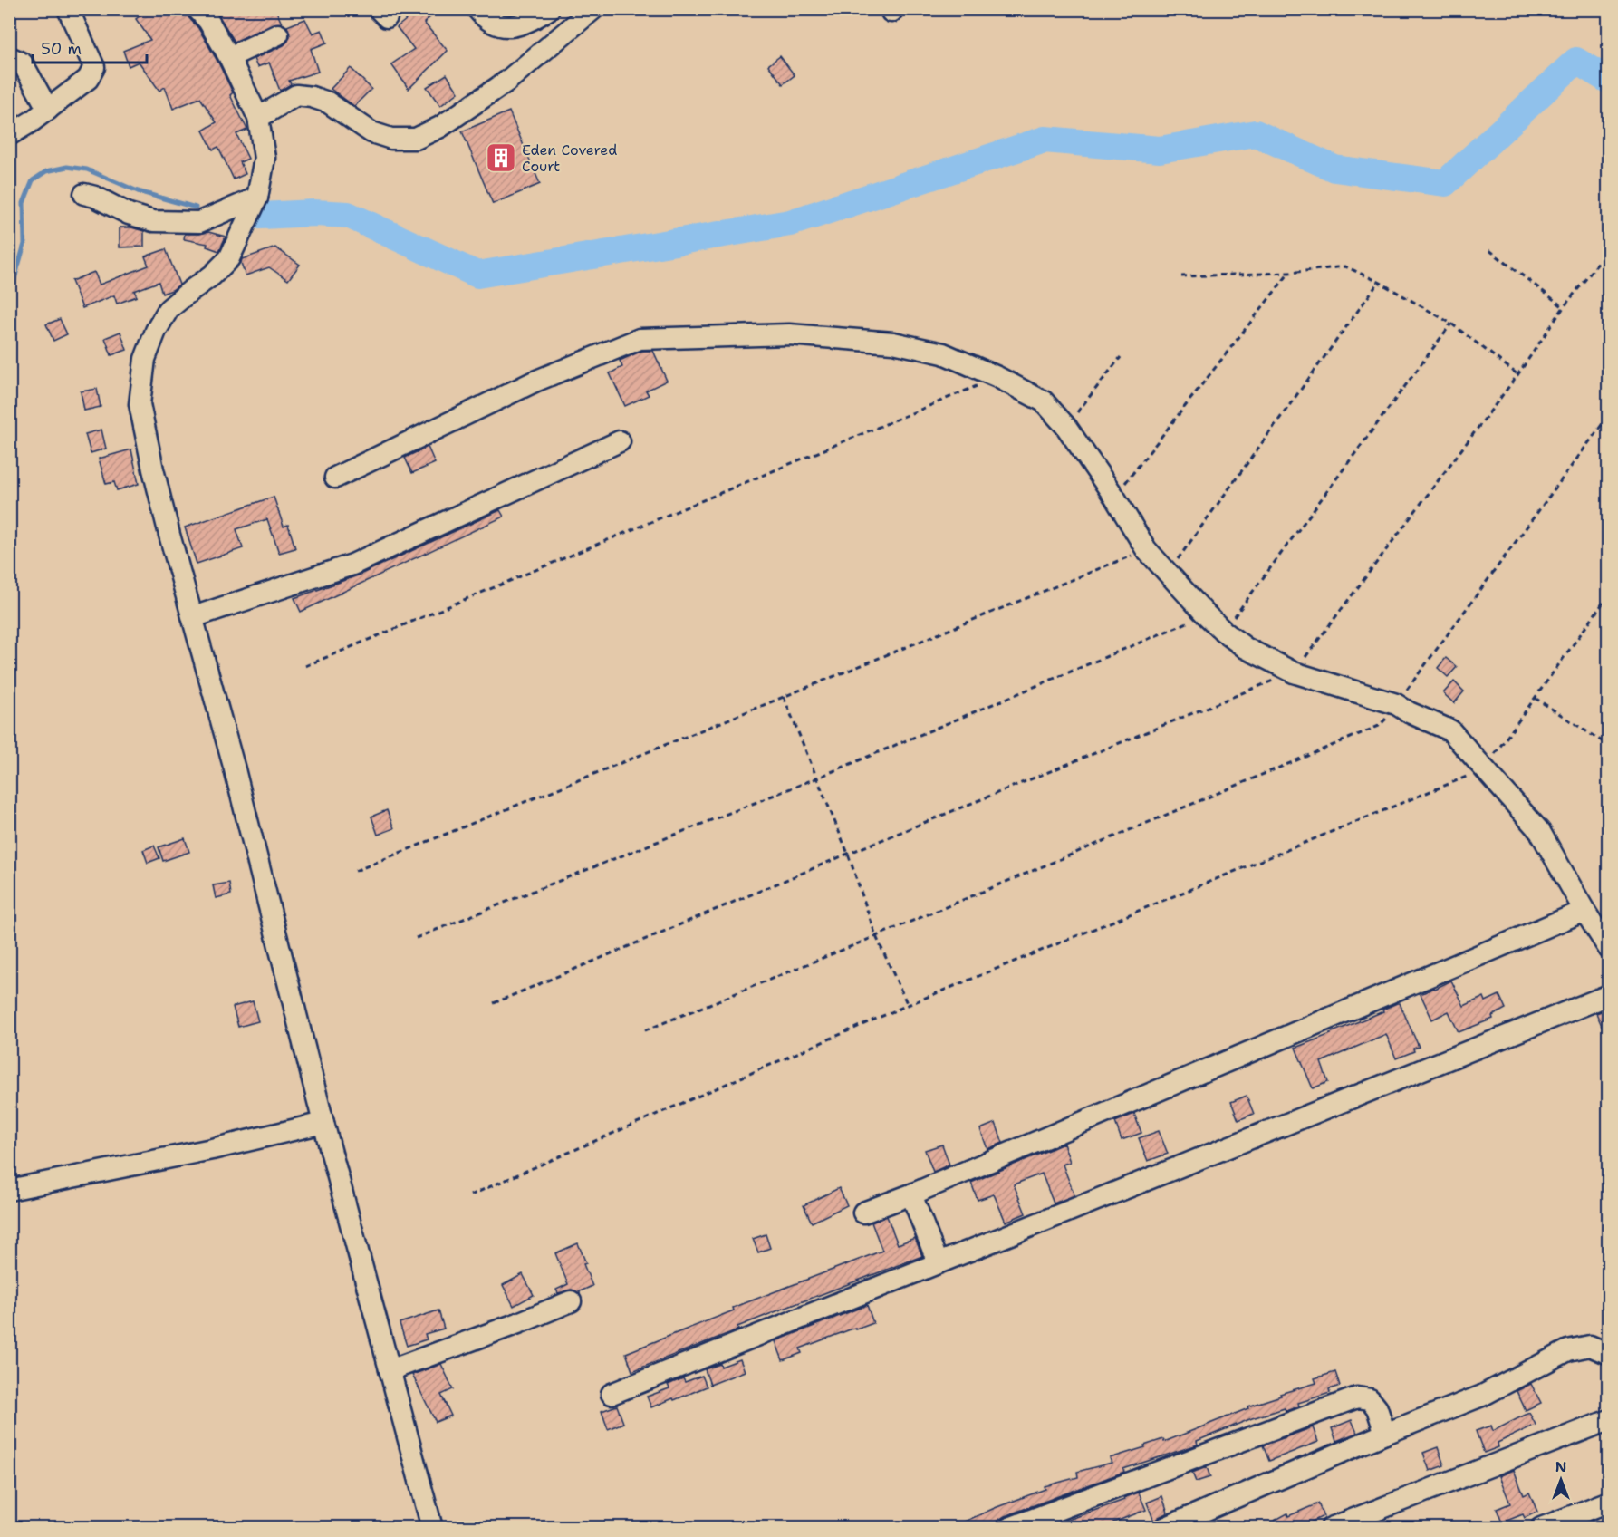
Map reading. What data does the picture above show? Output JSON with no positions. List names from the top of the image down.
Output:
{
  "places": {
    "building": ["Eden Covered Court"]
  },
  "scale_bar": "50 m",
  "north": "top"
}
